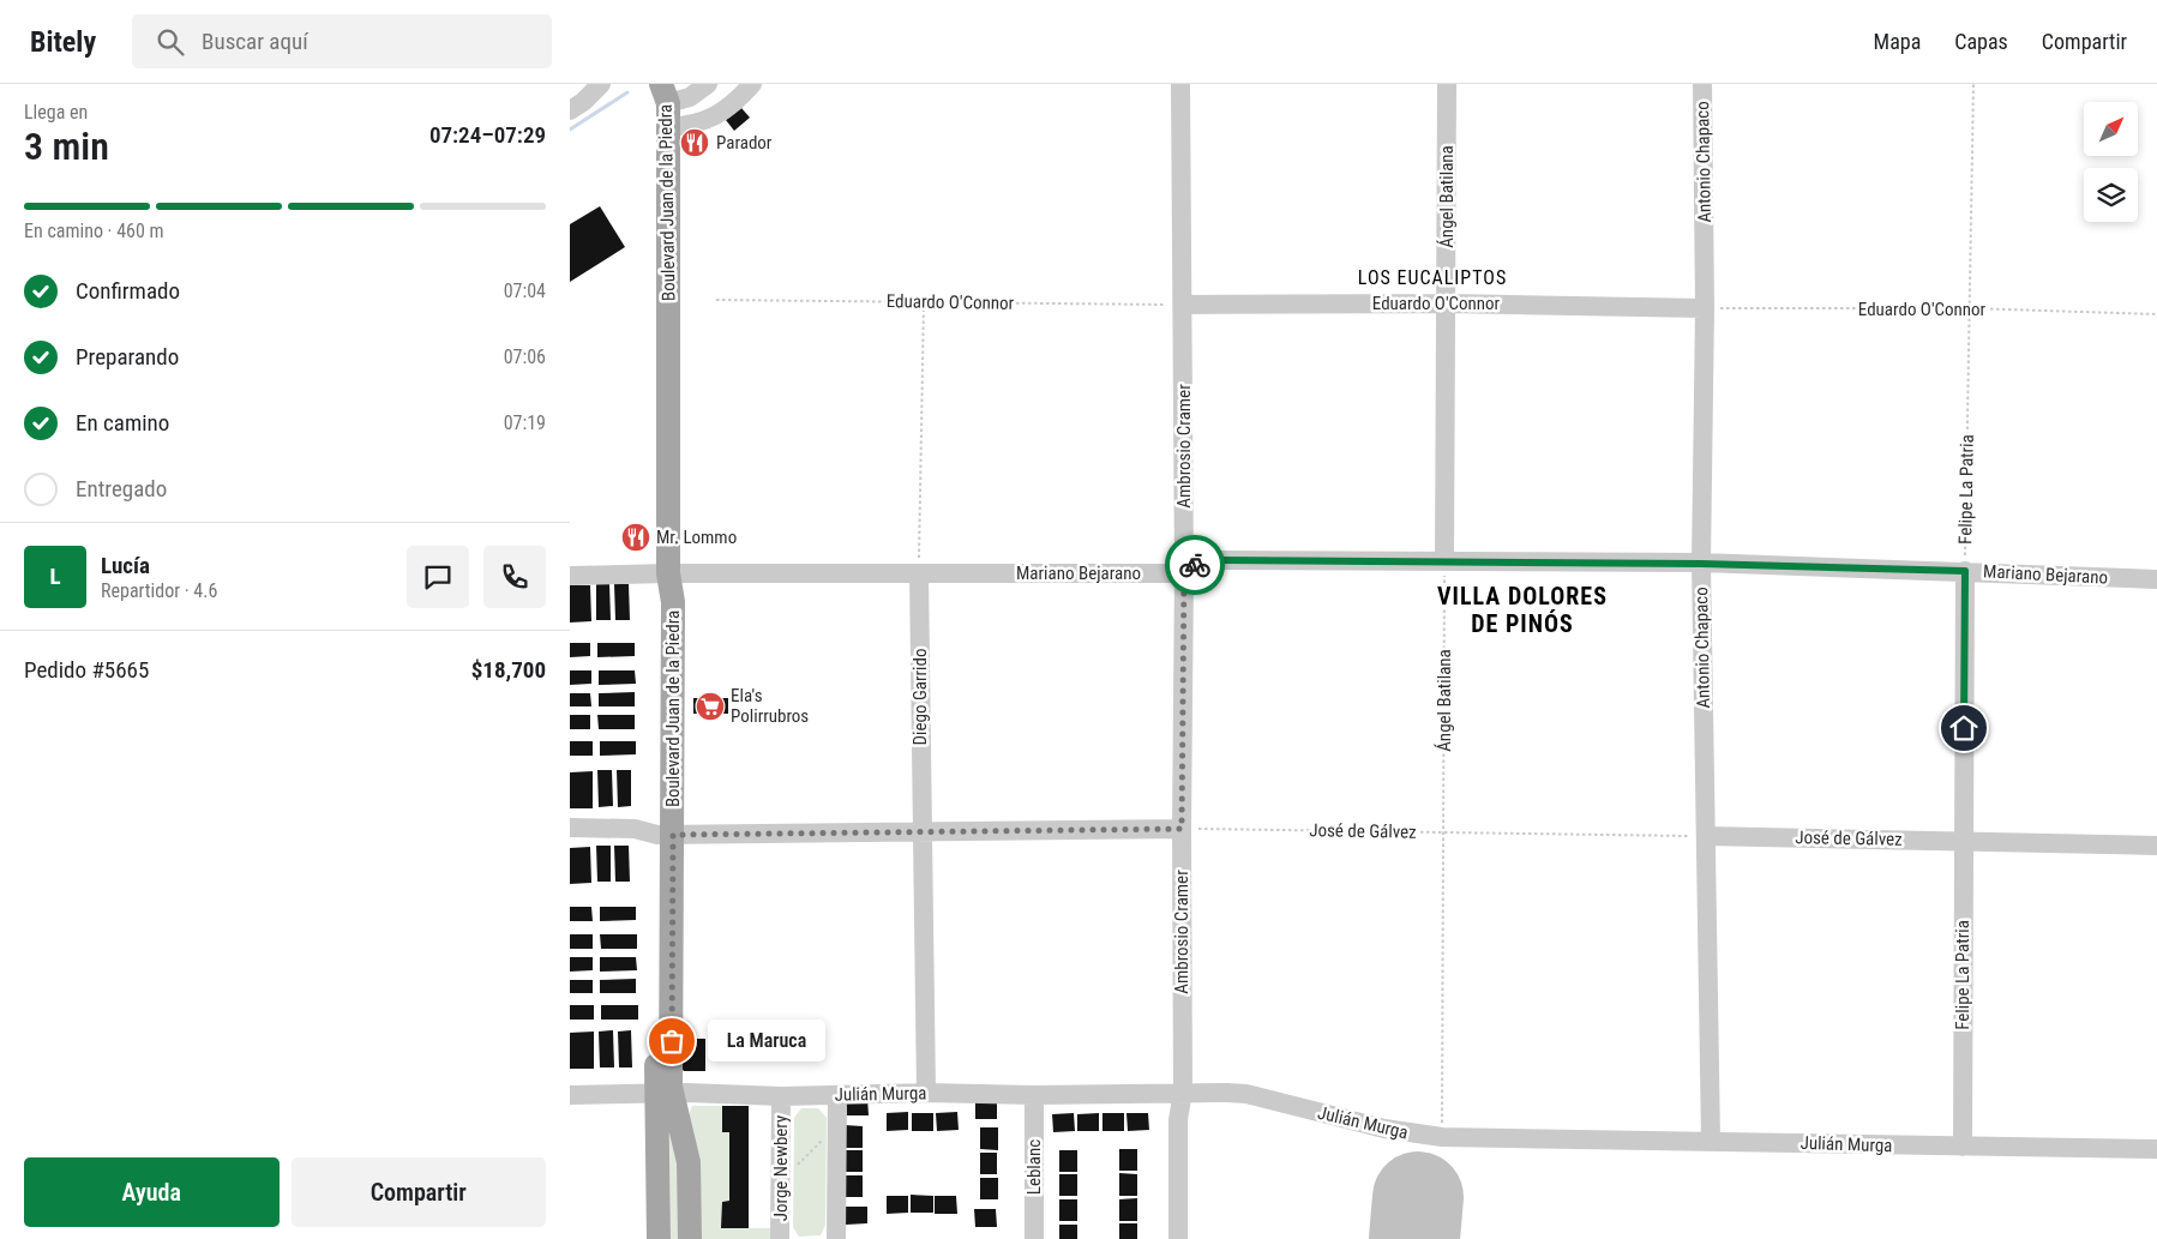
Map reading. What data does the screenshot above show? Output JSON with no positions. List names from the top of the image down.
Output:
{
  "streets": {
    "main road": ["Boulevard Juan de la Piedra"],
    "street": [
      "Antonio Chapaco",
      "Ángel Batilana",
      "Eduardo O'Connor",
      "Ambrosio Cramer",
      "Felipe La Patria",
      "Mariano Bejarano",
      "Diego Garrido",
      "José de Gálvez",
      "Julián Murga",
      "Leblanc",
      "Jorge Newbery"
    ]
  },
  "crossings": [
    ["Antonio Chapaco", "Eduardo O'Connor"],
    ["Antonio Chapaco", "Mariano Bejarano"],
    ["Antonio Chapaco", "José de Gálvez"],
    ["Antonio Chapaco", "Julián Murga"],
    ["Ángel Batilana", "Eduardo O'Connor"],
    ["Ángel Batilana", "Mariano Bejarano"],
    ["Ángel Batilana", "José de Gálvez"],
    ["Ángel Batilana", "Julián Murga"],
    ["Boulevard Juan de la Piedra", "Mariano Bejarano"],
    ["Boulevard Juan de la Piedra", "Julián Murga"],
    ["Eduardo O'Connor", "Ambrosio Cramer"],
    ["Eduardo O'Connor", "Felipe La Patria"],
    ["Ambrosio Cramer", "Mariano Bejarano"],
    ["Ambrosio Cramer", "José de Gálvez"],
    ["Ambrosio Cramer", "Julián Murga"],
    ["Felipe La Patria", "Mariano Bejarano"],
    ["Felipe La Patria", "José de Gálvez"],
    ["Felipe La Patria", "Julián Murga"],
    ["Mariano Bejarano", "Diego Garrido"],
    ["Diego Garrido", "Julián Murga"],
    ["Julián Murga", "Leblanc"],
    ["Julián Murga", "Jorge Newbery"]
  ],
  "districts": ["LOS EUCALIPTOS", "VILLA DOLORES DE PINÓS"],
  "places": {
    "restaurant": ["Parador", "Mr. Lommo"],
    "supermarket": ["Ela's Polirrubros"],
    "other": ["La Maruca"]
  },
  "north": "top right",
  "page": {
    "header": "Bitely",
    "search": "Buscar aquí",
    "nav": ["Mapa", "Capas", "Compartir"],
    "heading": ["3 min", "Llega en", "07:24–07:29"],
    "panel": [
      "Lucía",
      "Repartidor · 4.6",
      "Pedido #5665",
      "$18,700"
    ],
    "bar": "En camino · 460 m",
    "list": [
      ["Confirmado", "07:04"],
      ["Preparando", "07:06"],
      ["En camino", "07:19"],
      "Entregado"
    ],
    "round": "L",
    "bubble": "La Maruca",
    "buttons": ["Ayuda", "Compartir"]
  }
}
